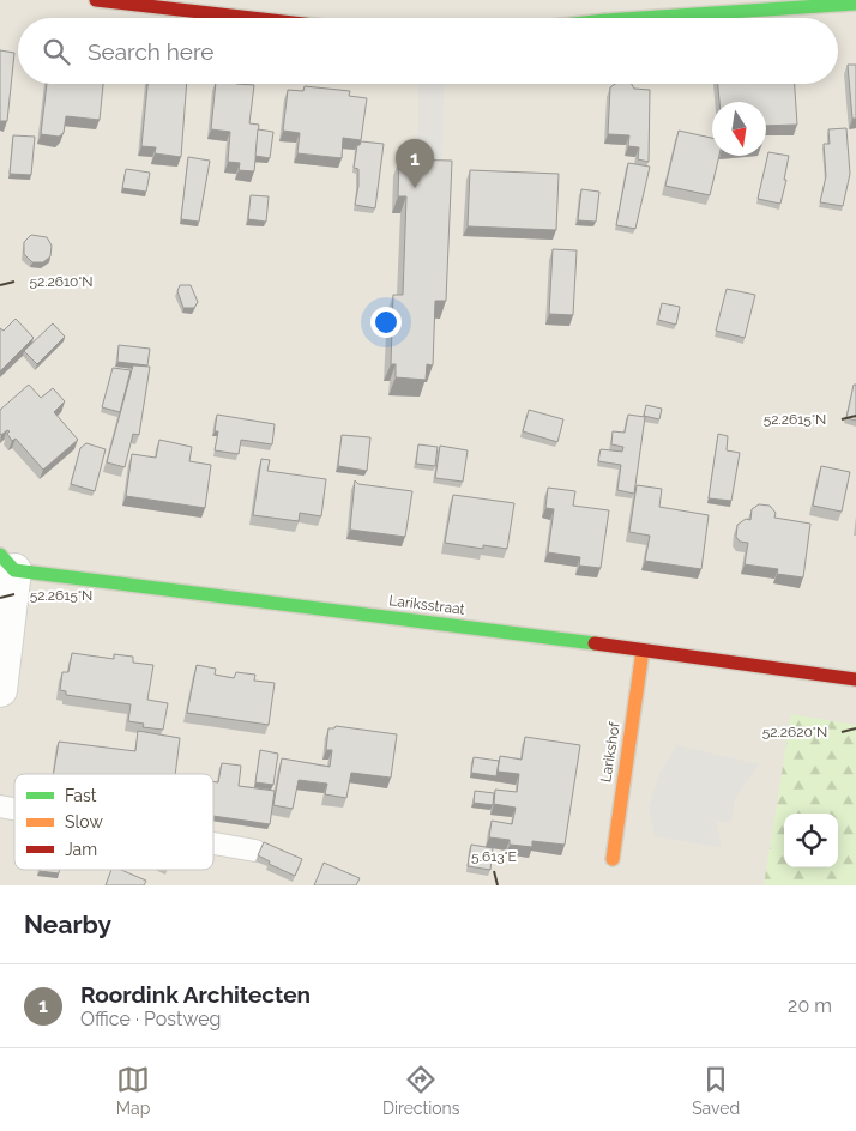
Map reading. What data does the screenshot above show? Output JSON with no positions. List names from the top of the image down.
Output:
{
  "streets": {
    "street": ["Lariksstraat", "Larikshof"]
  },
  "crossings": [
    ["Lariksstraat", "Larikshof"]
  ],
  "legend": ["Fast", "Slow", "Jam"],
  "north": "bottom",
  "page": {
    "search": "Search here",
    "pins": "1",
    "heading": "Nearby",
    "list": [
      {
        "mark": "1",
        "name": "Roordink Architecten",
        "note": "Office · Postweg",
        "value": "20 m"
      }
    ],
    "nav": ["Map", "Directions", "Saved"]
  },
  "coordinates": [
    "52.2610°N",
    "52.2615°N",
    "52.2620°N",
    "5.613°E"
  ]
}
